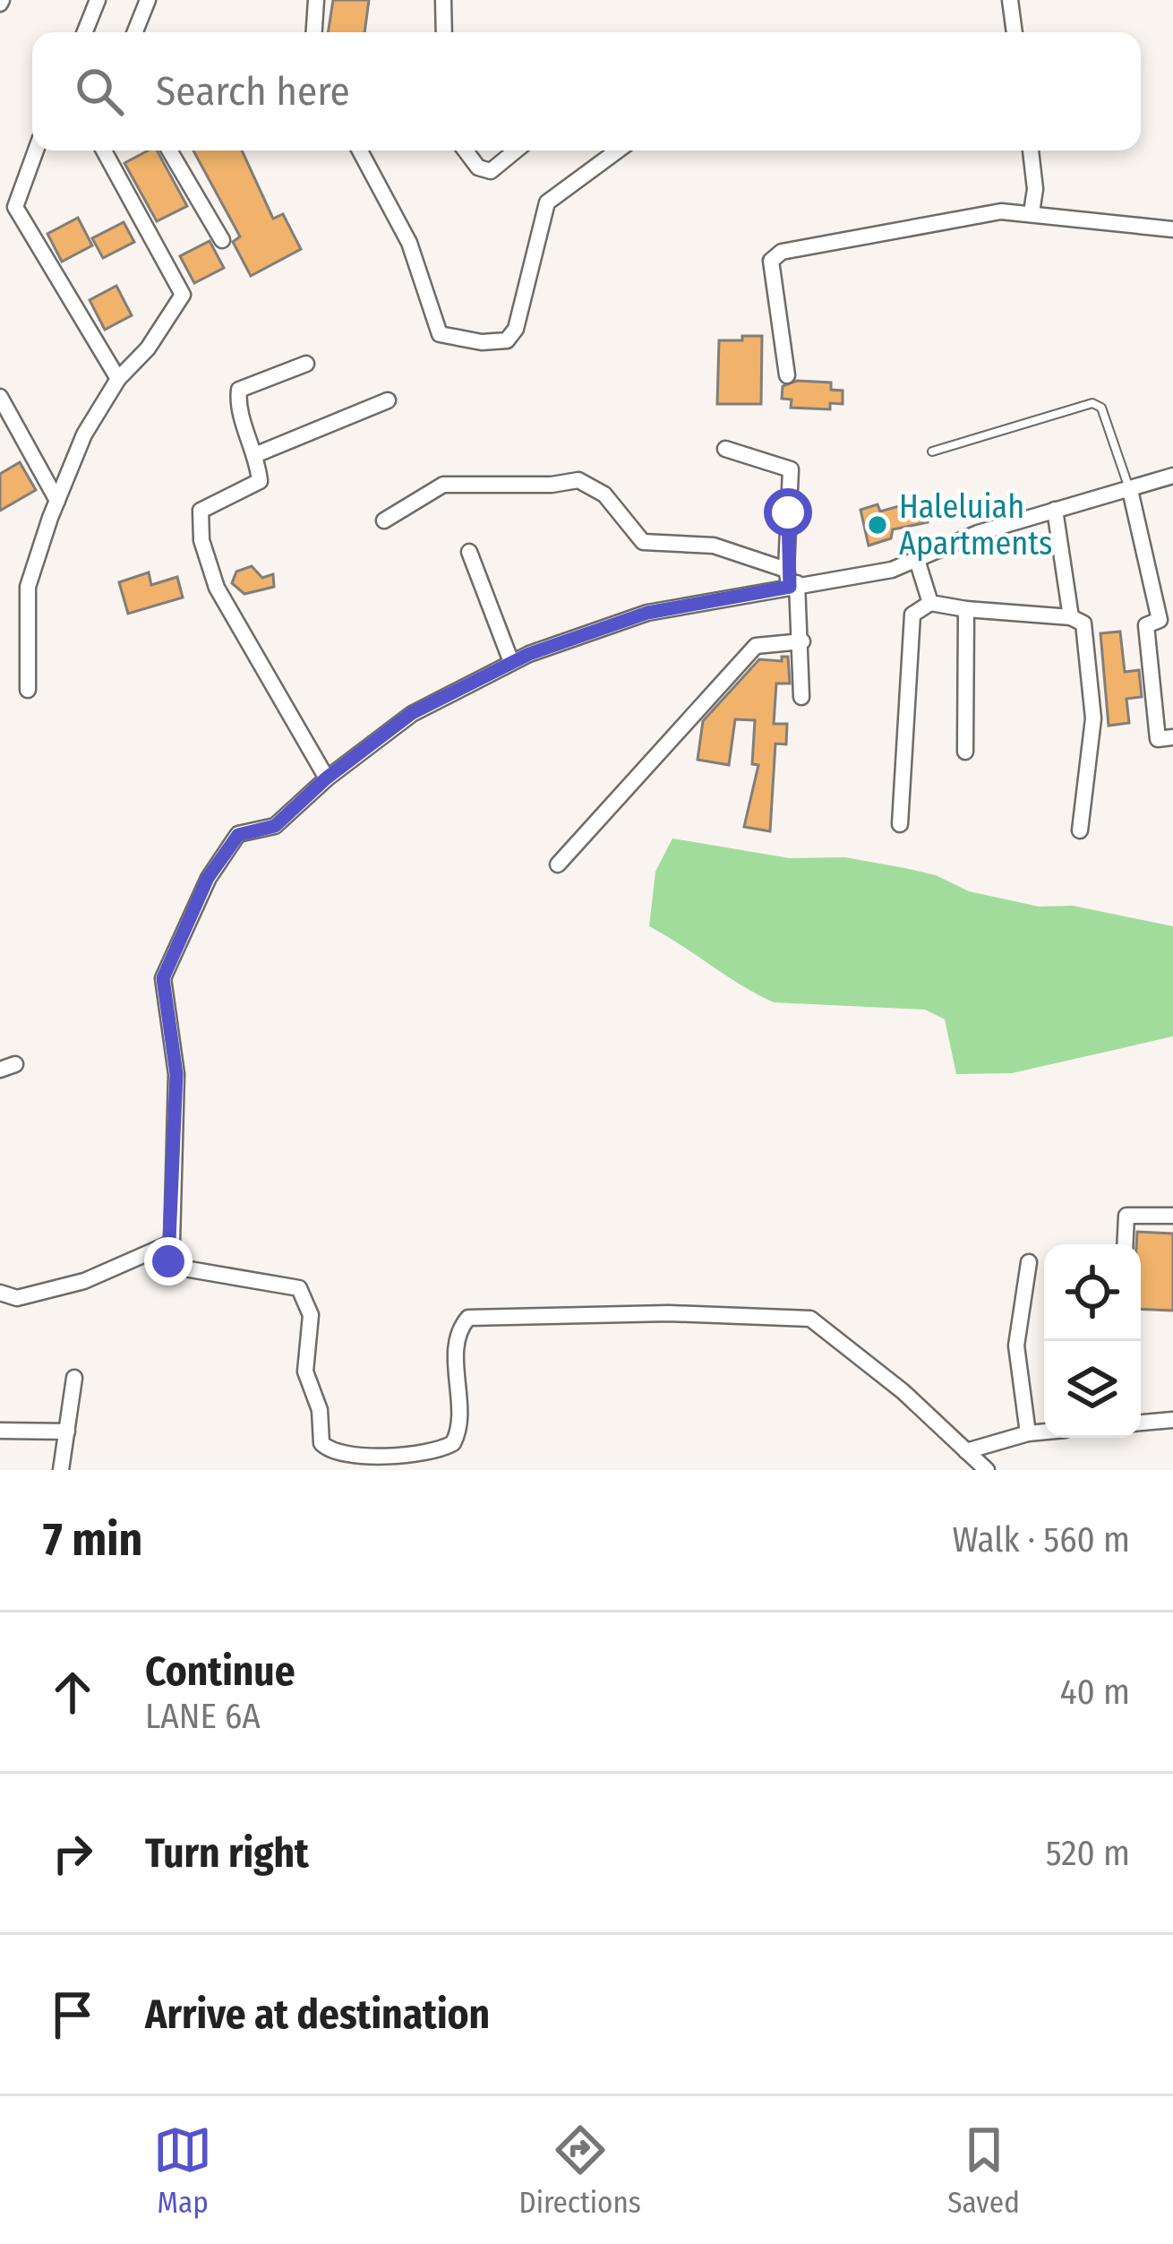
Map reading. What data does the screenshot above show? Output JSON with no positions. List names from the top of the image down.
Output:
{
  "places": ["Haleluiah Apartments"],
  "page": {
    "search": "Search here",
    "heading": ["7 min", "Walk · 560 m"],
    "list": [
      ["Continue", "LANE 6A", "40 m"],
      ["Turn right", "520 m"],
      "Arrive at destination"
    ],
    "nav": ["Map", "Directions", "Saved"]
  }
}
